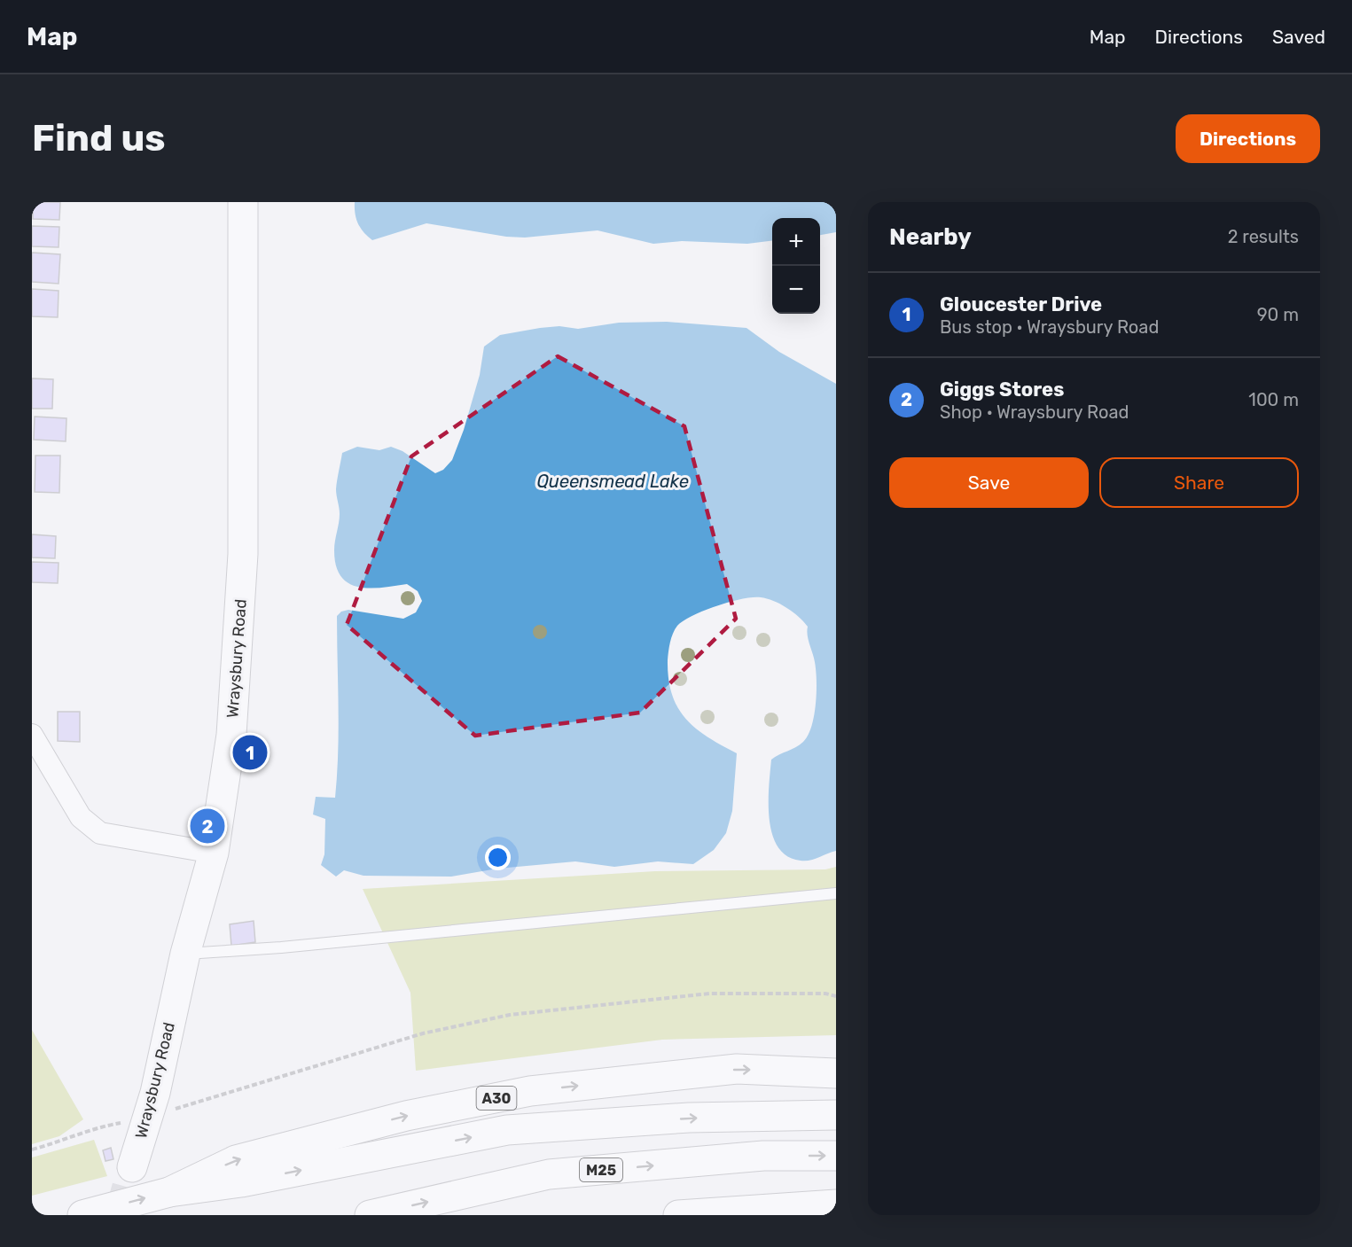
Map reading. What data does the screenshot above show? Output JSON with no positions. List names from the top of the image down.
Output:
{
  "streets": {
    "main road": ["Wraysbury Road", "A30", "M25"]
  },
  "water": ["Queensmead Lake"],
  "page": {
    "header": "Map",
    "nav": ["Map", "Directions", "Saved"],
    "buttons": [
      "Directions",
      ["Save", "Share"]
    ],
    "title": "Find us",
    "heading": ["Nearby", "2 results"],
    "map_buttons": ["+", "−"],
    "list": [
      {
        "mark": "1",
        "name": "Gloucester Drive",
        "note": "Bus stop · Wraysbury Road",
        "value": "90 m"
      },
      {
        "mark": "2",
        "name": "Giggs Stores",
        "note": "Shop · Wraysbury Road",
        "value": "100 m"
      }
    ],
    "pins": ["1", "2"]
  }
}
